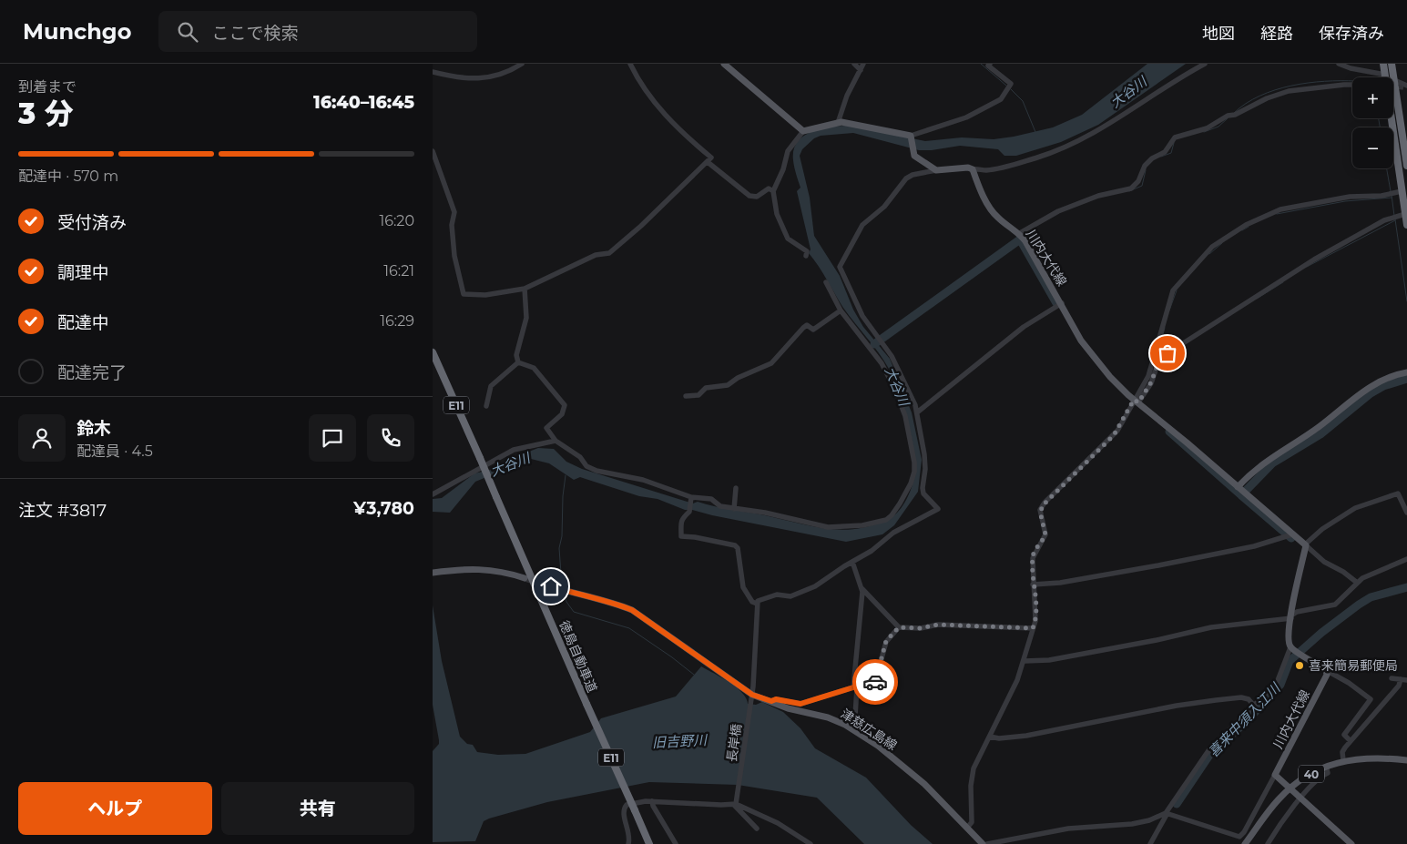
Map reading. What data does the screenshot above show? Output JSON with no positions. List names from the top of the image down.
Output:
{
  "streets": {
    "highway": ["E11", "徳島自動車道"],
    "main road": ["川内大代線", "津慈広島線", "40"],
    "street": ["長岸橋"]
  },
  "crossings": [
    ["津慈広島線", "長岸橋"]
  ],
  "water": ["大谷川", "喜来中須入江川", "旧吉野川"],
  "places": ["喜来簡易郵便局"],
  "page": {
    "header": "Munchgo",
    "search": "ここで検索",
    "nav": ["地図", "経路", "保存済み"],
    "heading": ["3 分", "到着まで", "16:40–16:45"],
    "panel": [
      "鈴木",
      "配達員 · 4.5",
      "注文 #3817",
      "¥3,780"
    ],
    "map_buttons": ["+", "−"],
    "bar": "配達中 · 570 m",
    "list": [
      ["受付済み", "16:20"],
      ["調理中", "16:21"],
      ["配達中", "16:29"],
      "配達完了"
    ],
    "buttons": ["ヘルプ", "共有"]
  }
}
